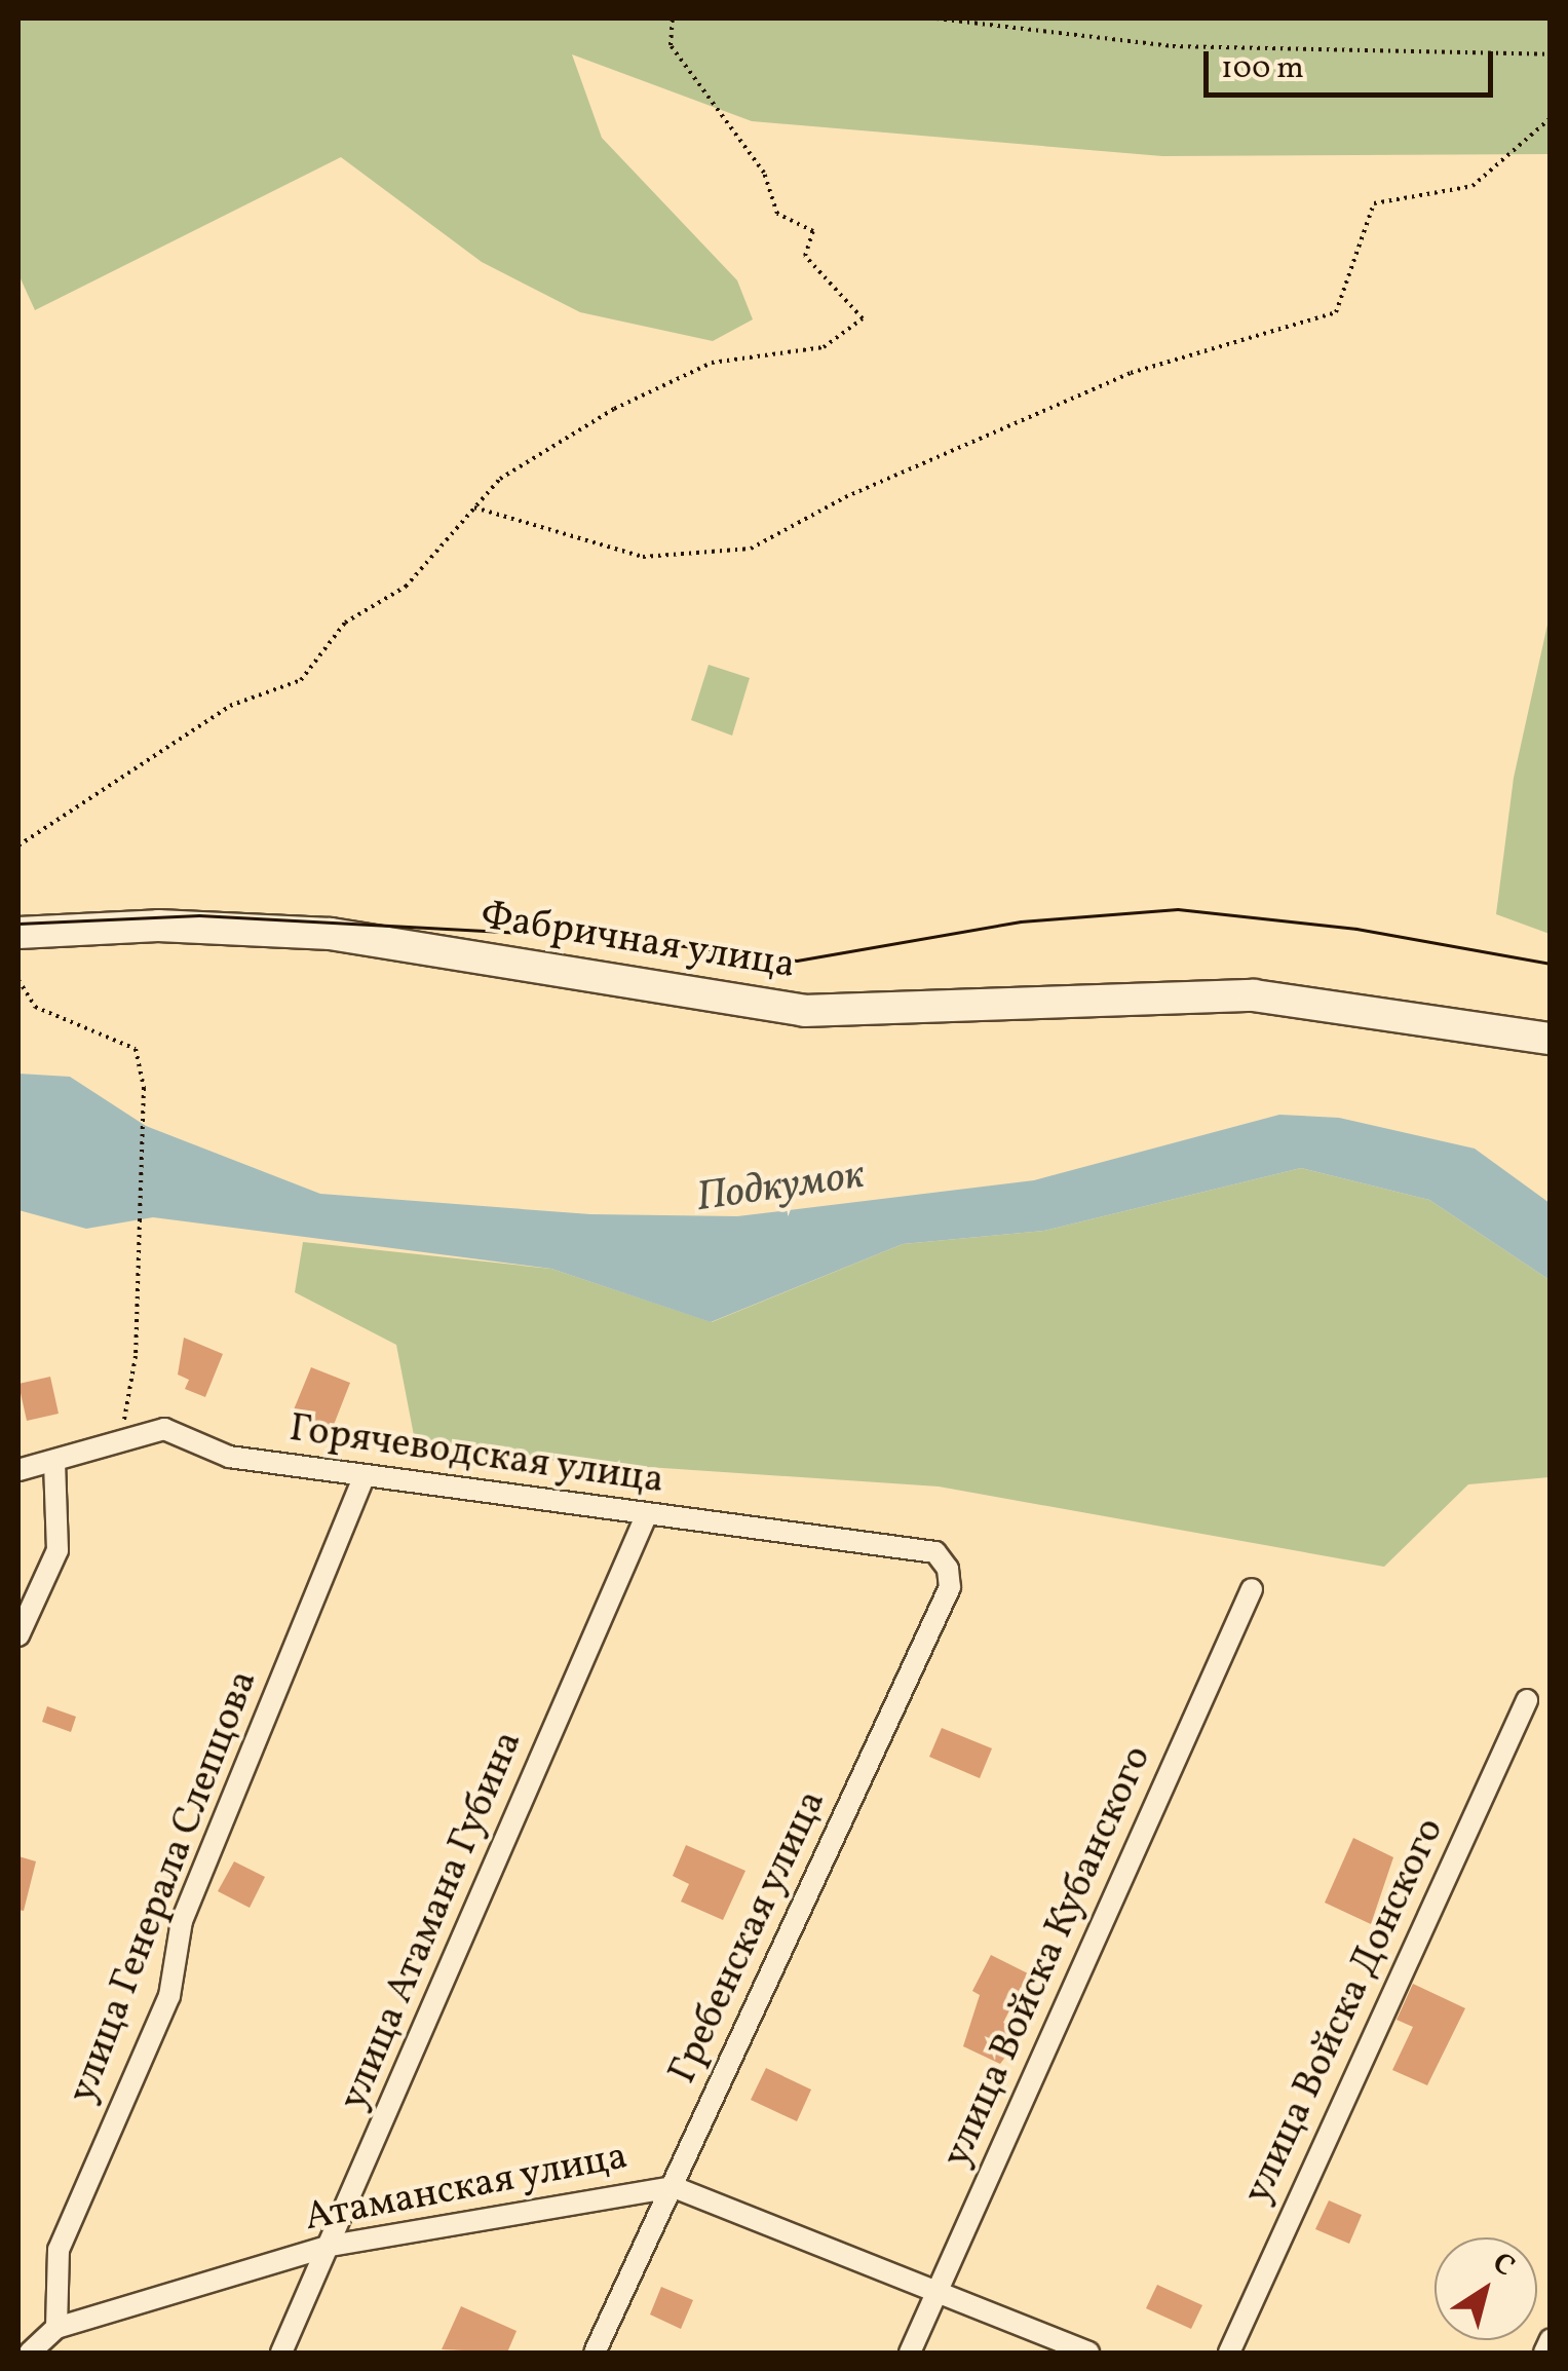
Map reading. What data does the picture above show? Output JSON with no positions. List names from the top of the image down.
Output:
{
  "streets": {
    "main road": ["Фабричная улица"],
    "street": [
      "Горячеводская улица",
      "улица Генерала Слепцова",
      "улица Атамана Губина",
      "Гребенская улица",
      "улица Войска Кубанского",
      "улица Войска Донского",
      "Атаманская улица"
    ]
  },
  "crossings": [
    ["Горячеводская улица", "улица Генерала Слепцова"],
    ["Горячеводская улица", "улица Атамана Губина"],
    ["Горячеводская улица", "Гребенская улица"],
    ["улица Генерала Слепцова", "Атаманская улица"],
    ["улица Атамана Губина", "Атаманская улица"],
    ["Гребенская улица", "Атаманская улица"],
    ["улица Войска Кубанского", "Атаманская улица"]
  ],
  "water": ["Подкумок"],
  "scale_bar": "100 m",
  "north": "top right"
}
